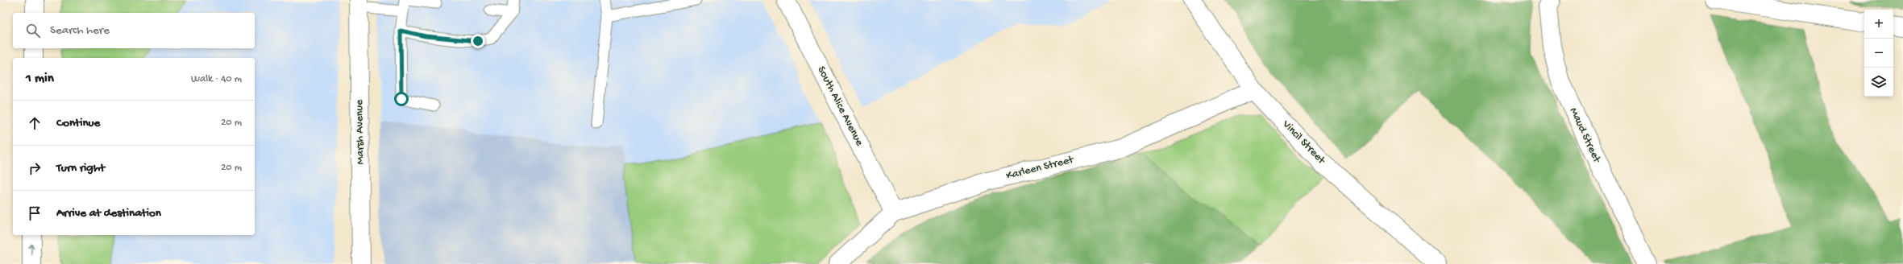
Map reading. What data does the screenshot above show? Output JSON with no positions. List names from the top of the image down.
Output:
{
  "streets": {
    "main road": [
      "South Alice Avenue",
      "Marsh Avenue",
      "Maud Street",
      "Vincil Street",
      "Karleen Street"
    ]
  },
  "crossings": [
    ["South Alice Avenue", "Karleen Street"],
    ["Vincil Street", "Karleen Street"]
  ],
  "page": {
    "map_buttons": ["+", "−"],
    "search": "Search here",
    "heading": ["1 min", "Walk · 40 m"],
    "list": [
      ["Continue", "20 m"],
      ["Turn right", "20 m"],
      "Arrive at destination"
    ]
  }
}
